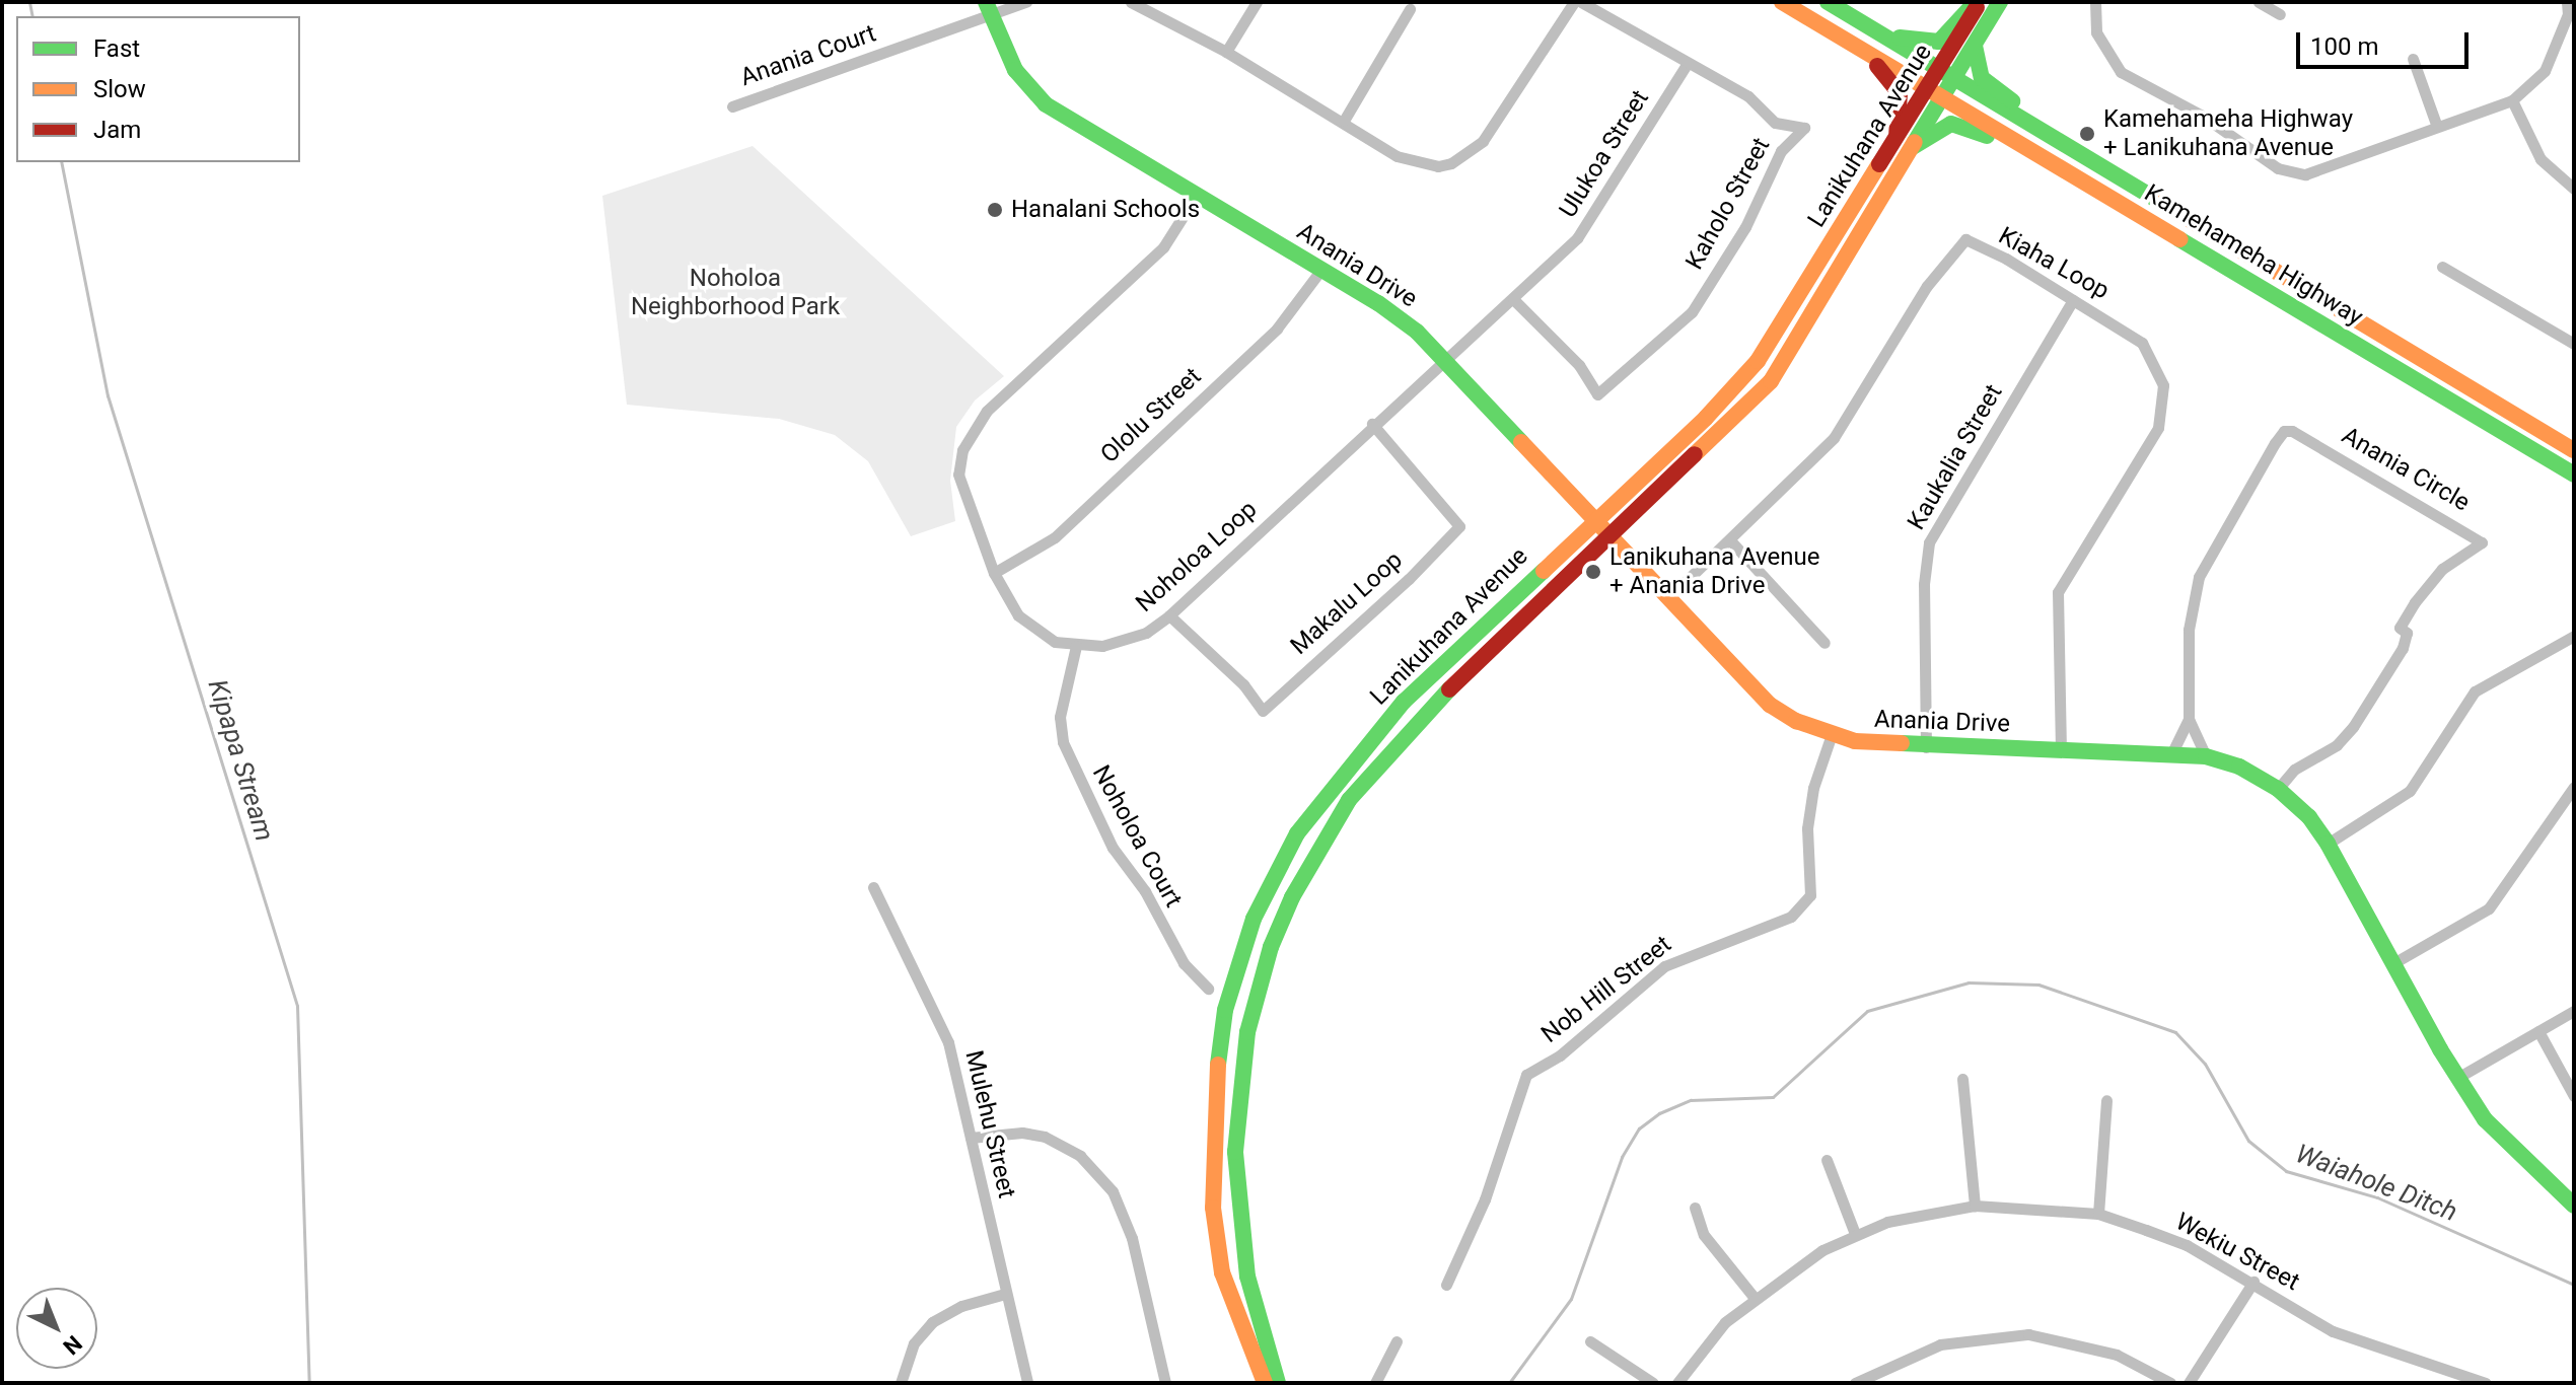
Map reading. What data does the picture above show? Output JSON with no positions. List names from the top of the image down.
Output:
{
  "streets": {
    "main road": ["Lanikuhana Avenue", "Kamehameha Highway", "Anania Drive"],
    "street": [
      "Anania Court",
      "Ulukoa Street",
      "Kaholo Street",
      "Kiaha Loop",
      "Ololu Street",
      "Kaukalia Street",
      "Anania Circle",
      "Noholoa Loop",
      "Makalu Loop",
      "Noholoa Court",
      "Nob Hill Street",
      "Mulehu Street",
      "Wekiu Street"
    ]
  },
  "crossings": [
    ["Anania Court", "Anania Drive"],
    ["Lanikuhana Avenue", "Kamehameha Highway"],
    ["Lanikuhana Avenue", "Anania Drive"],
    ["Ulukoa Street", "Kaholo Street"],
    ["Ulukoa Street", "Anania Drive"],
    ["Ulukoa Street", "Noholoa Loop"],
    ["Kiaha Loop", "Anania Drive"],
    ["Kiaha Loop", "Kaukalia Street"],
    ["Anania Drive", "Ololu Street"],
    ["Anania Drive", "Kaukalia Street"],
    ["Anania Drive", "Anania Circle"],
    ["Anania Drive", "Noholoa Loop"],
    ["Anania Drive", "Nob Hill Street"],
    ["Ololu Street", "Noholoa Loop"],
    ["Noholoa Loop", "Makalu Loop"],
    ["Noholoa Loop", "Noholoa Court"]
  ],
  "water": ["Kipapa Stream", "Waiahole Ditch"],
  "parks": ["Noholoa Neighborhood Park"],
  "places": ["Kamehameha Highway + Lanikuhana Avenue", "Hanalani Schools", "Lanikuhana Avenue + Anania Drive"],
  "legend": ["Fast", "Slow", "Jam"],
  "scale_bar": "100 m",
  "north": "bottom right"
}
